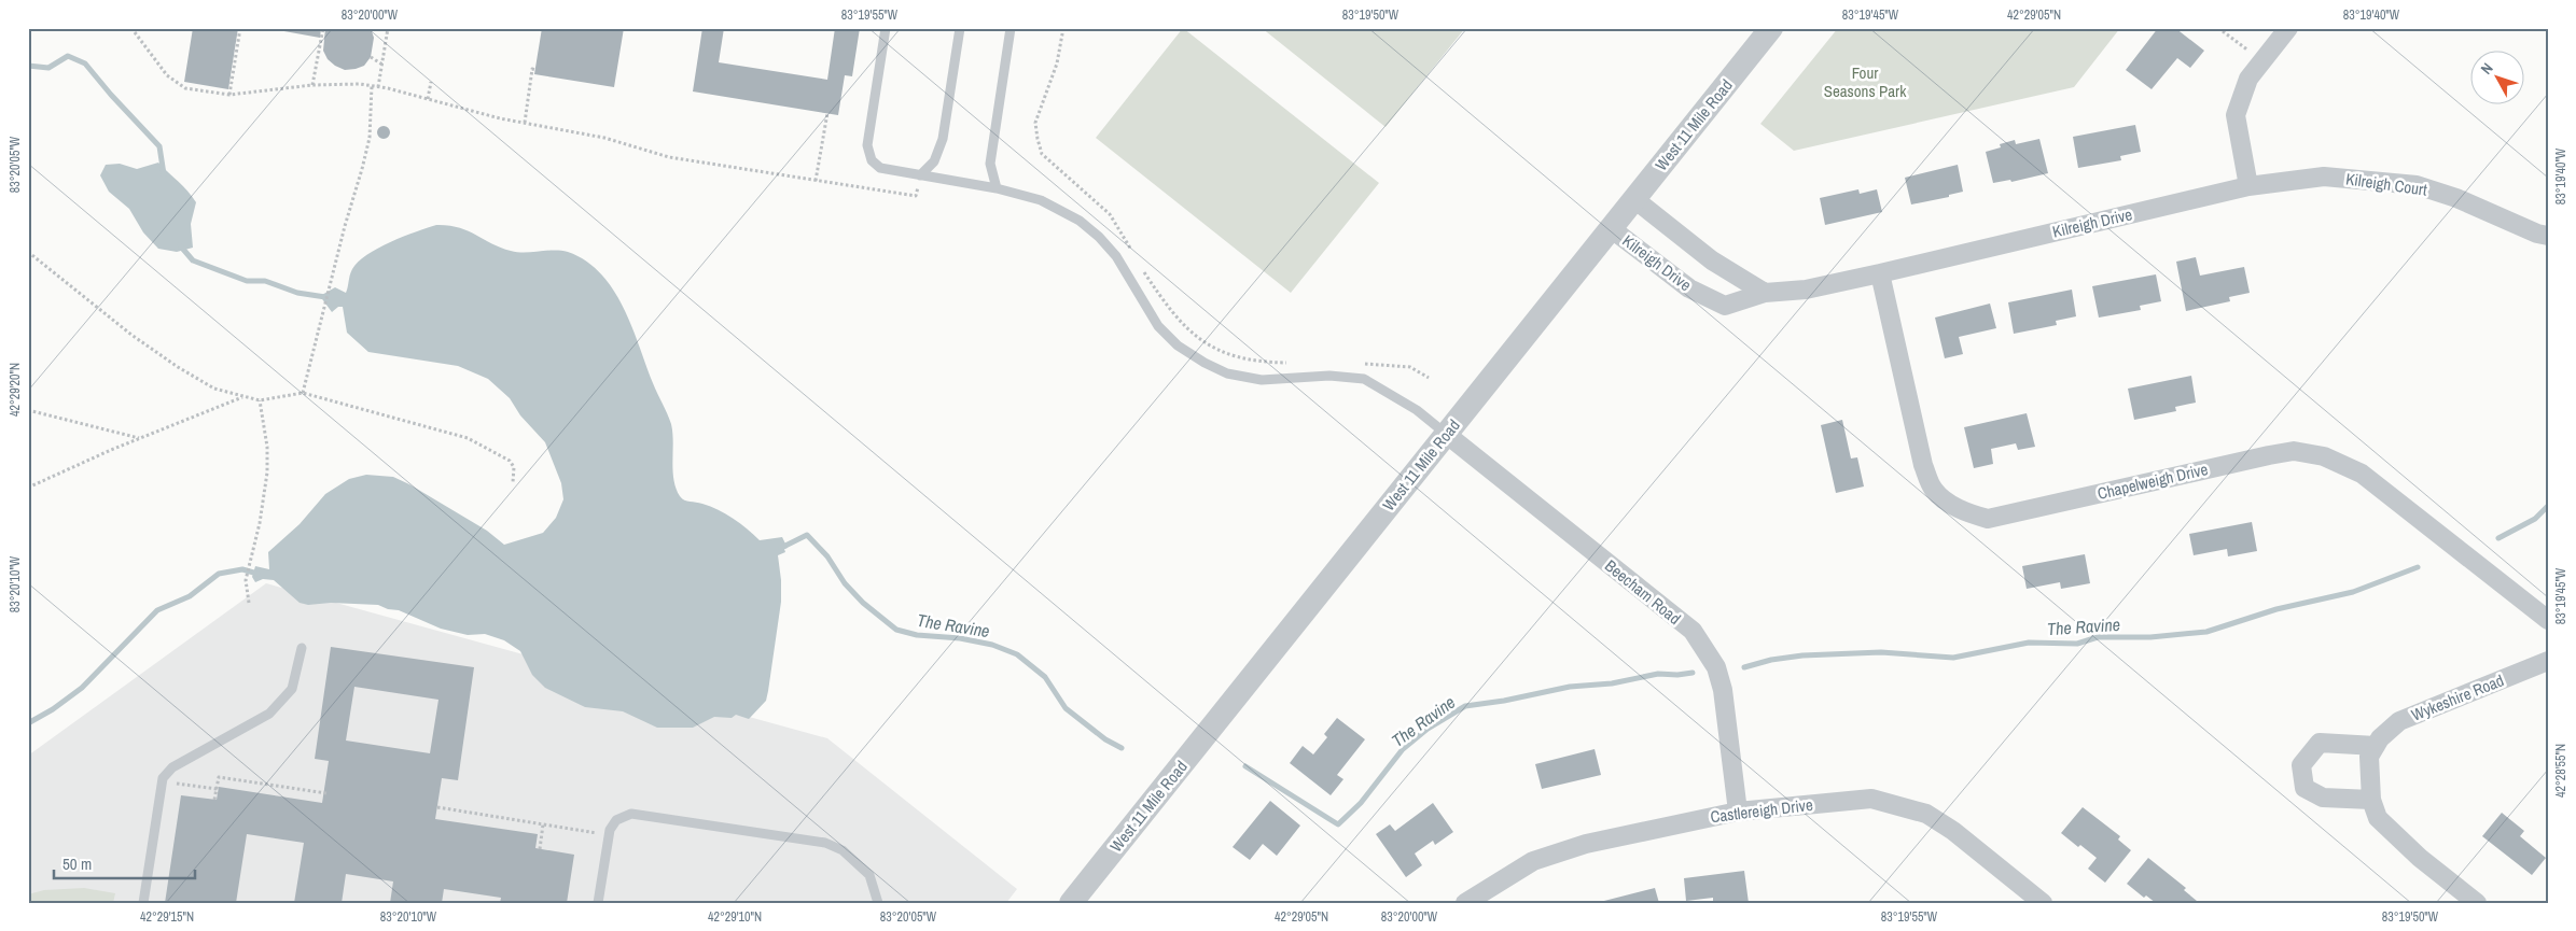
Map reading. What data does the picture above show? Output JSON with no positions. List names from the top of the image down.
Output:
{
  "streets": {
    "street": [
      "West 11 Mile Road",
      "Kilreigh Court",
      "Kilreigh Drive",
      "Chapelweigh Drive",
      "Beecham Road",
      "Wykeshire Road",
      "Castlereigh Drive"
    ]
  },
  "crossings": [
    ["West 11 Mile Road", "Kilreigh Drive"],
    ["West 11 Mile Road", "Beecham Road"],
    ["Kilreigh Court", "Kilreigh Drive"],
    ["Kilreigh Drive", "Chapelweigh Drive"],
    ["Beecham Road", "Castlereigh Drive"]
  ],
  "water": ["The Ravine"],
  "parks": ["Four Seasons Park"],
  "scale_bar": "50 m",
  "north": "top left",
  "coordinates": [
    "83°20'00\"W",
    "83°19'55\"W",
    "83°19'50\"W",
    "83°19'45\"W",
    "42°29'05\"N",
    "83°19'40\"W",
    "83°20'05\"W",
    "42°29'20\"N",
    "83°20'10\"W",
    "42°28'55\"N",
    "42°29'15\"N",
    "42°29'10\"N"
  ]
}
